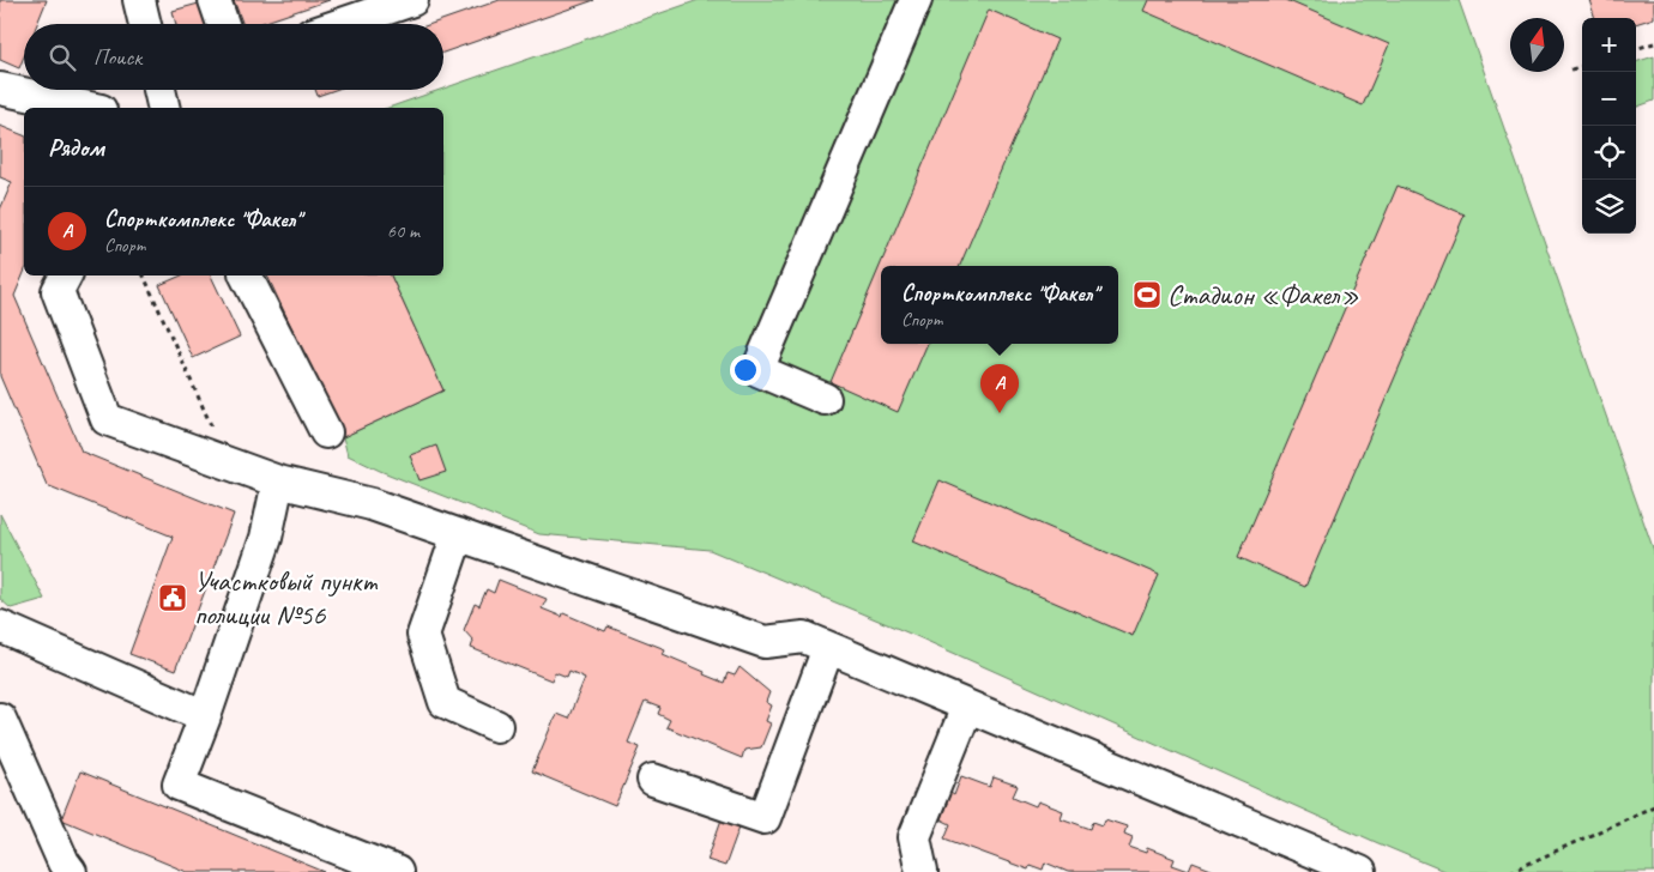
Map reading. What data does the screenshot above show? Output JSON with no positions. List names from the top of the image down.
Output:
{
  "places": {
    "sports": ["Стадион «Факел»"],
    "public building": ["Участковый пункт полиции №56"]
  },
  "north": "top",
  "page": {
    "map_buttons": ["+", "−"],
    "search": "Поиск",
    "heading": "Рядом",
    "list": [
      {
        "mark": "A",
        "name": "Спорткомплекс \"Факел\"",
        "note": "Спорт",
        "value": "60 m"
      }
    ],
    "popup": ["Спорткомплекс \"Факел\"", "Спорт"],
    "pins": "A"
  }
}
